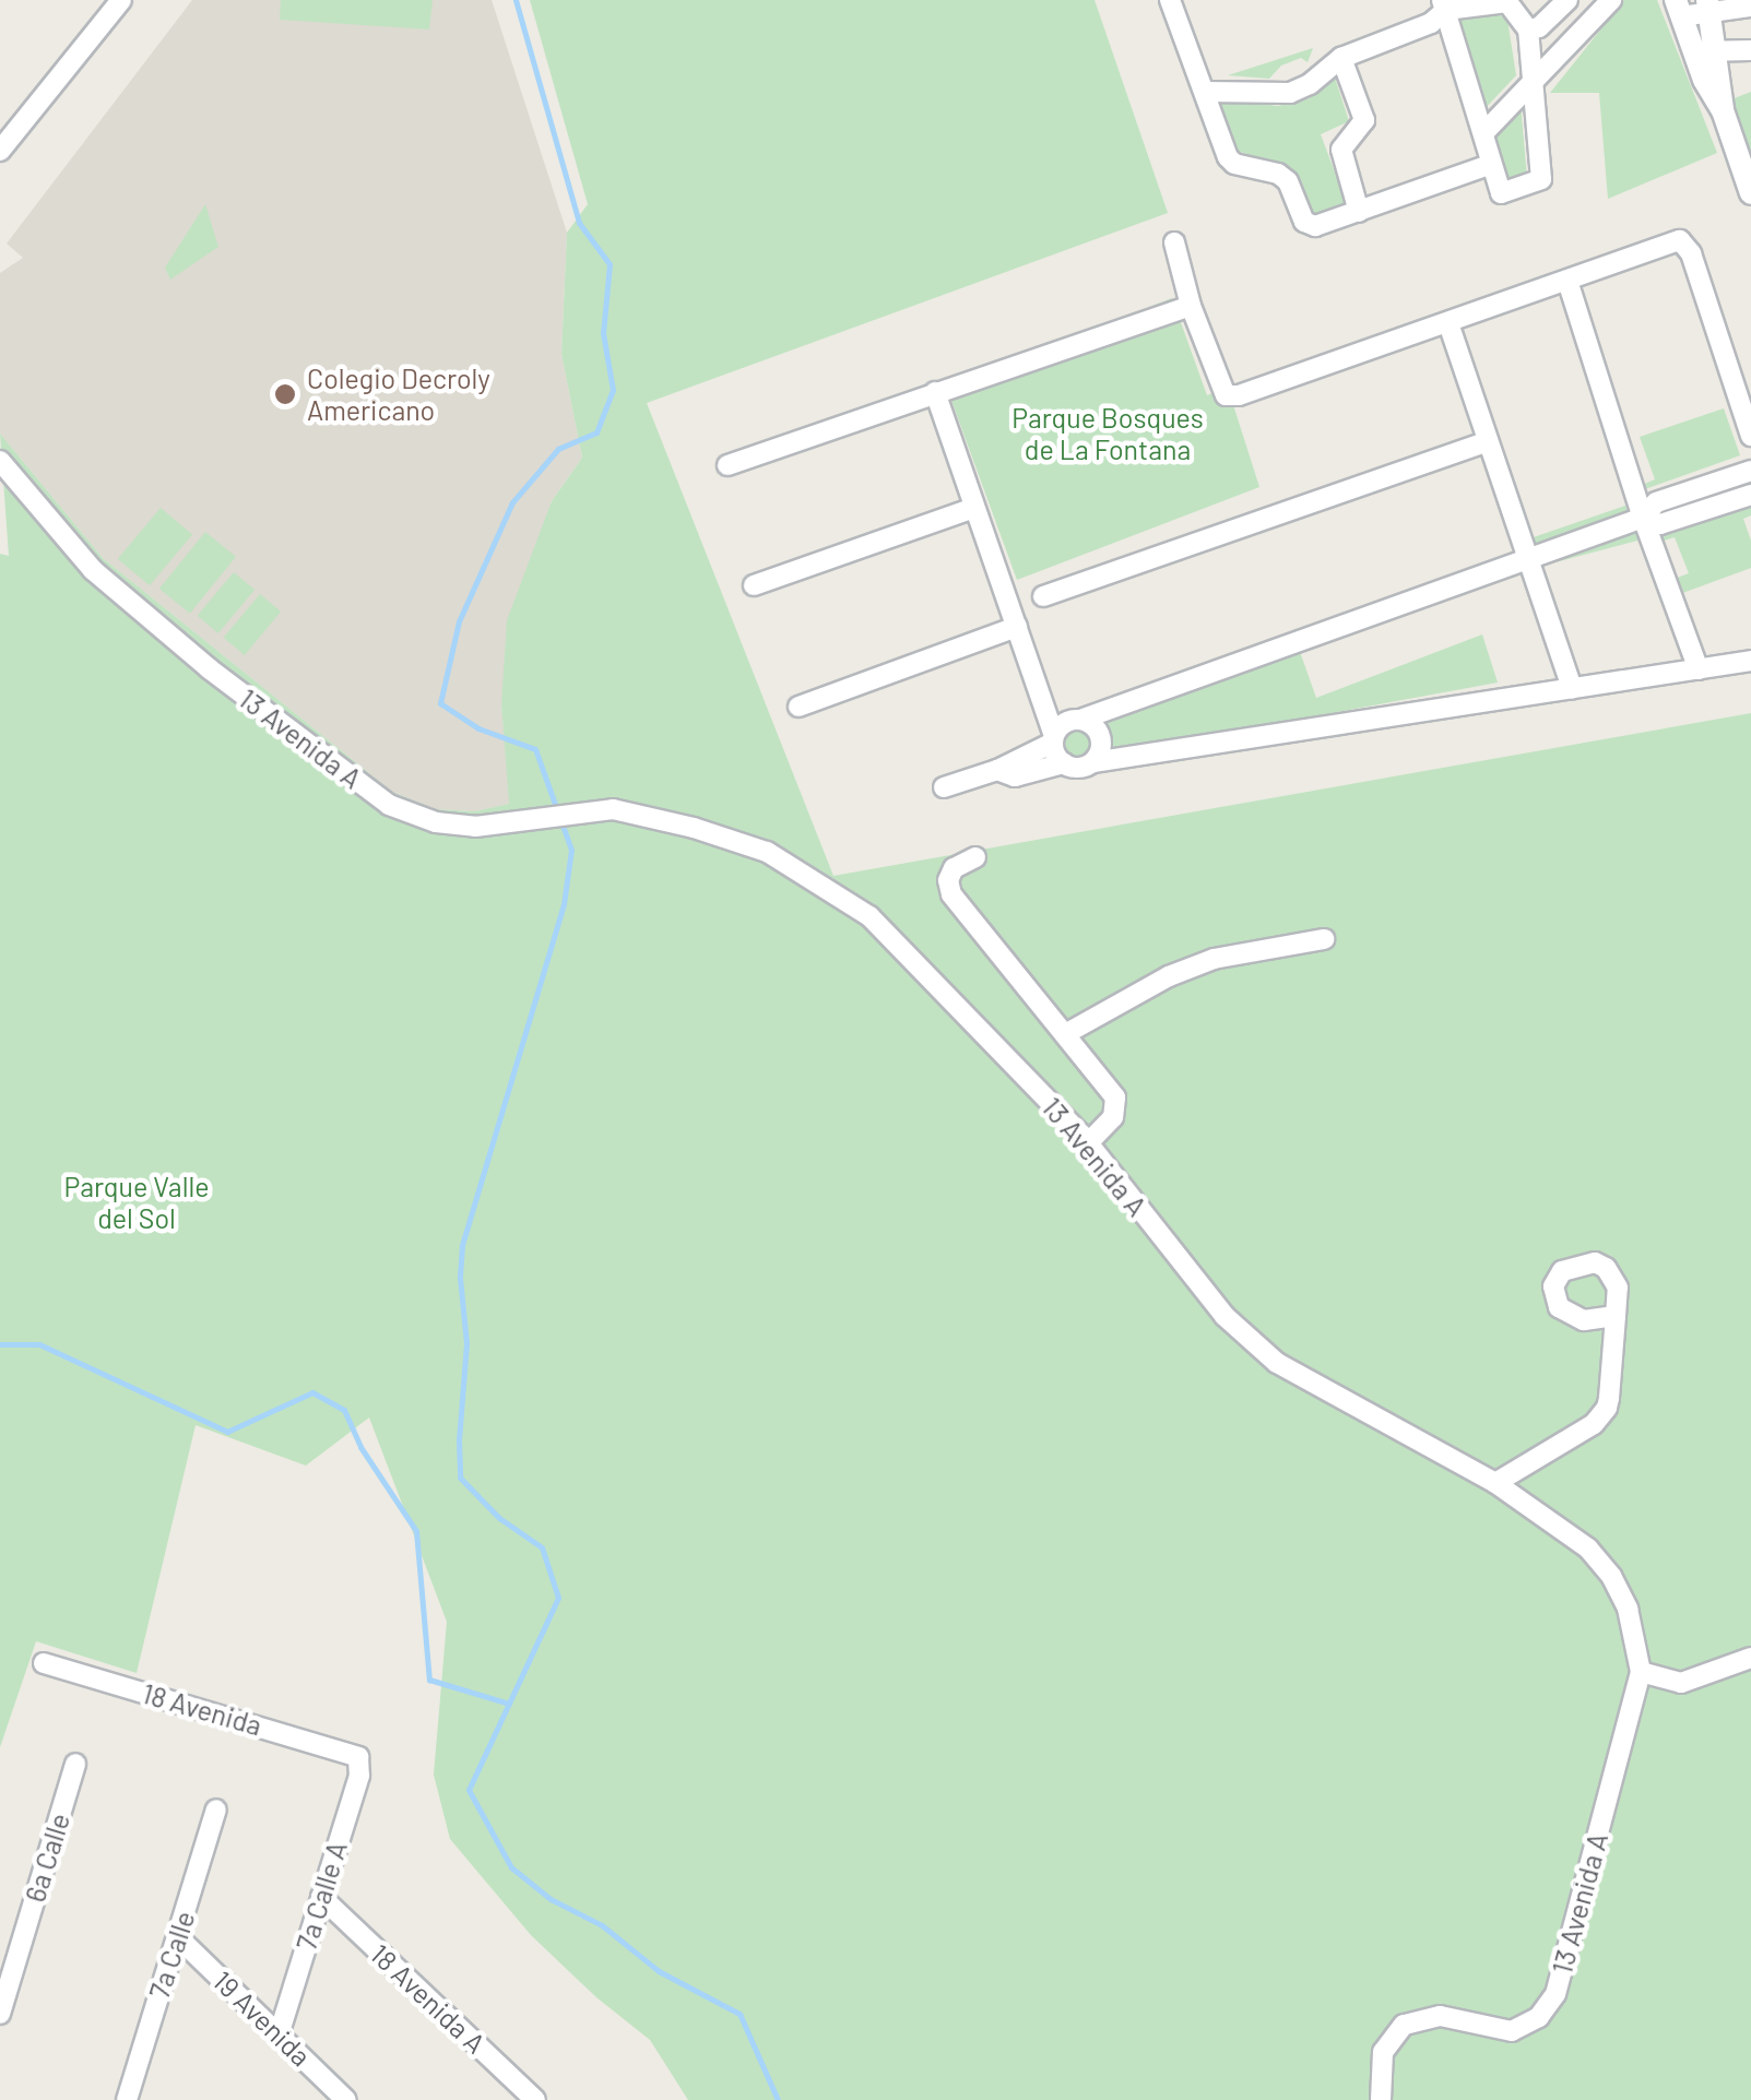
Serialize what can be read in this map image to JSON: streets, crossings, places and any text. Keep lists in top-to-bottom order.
{
  "streets": {
    "street": [
      "13 Avenida A",
      "18 Avenida",
      "6a Calle",
      "7a Calle A",
      "7a Calle",
      "18 Avenida A",
      "19 Avenida"
    ]
  },
  "crossings": [
    ["18 Avenida", "7a Calle A"],
    ["7a Calle A", "18 Avenida A"],
    ["7a Calle A", "19 Avenida"],
    ["7a Calle", "19 Avenida"]
  ],
  "parks": ["Parque Bosques de La Fontana", "Parque Valle del Sol"],
  "places": ["Colegio Decroly Americano"]
}
